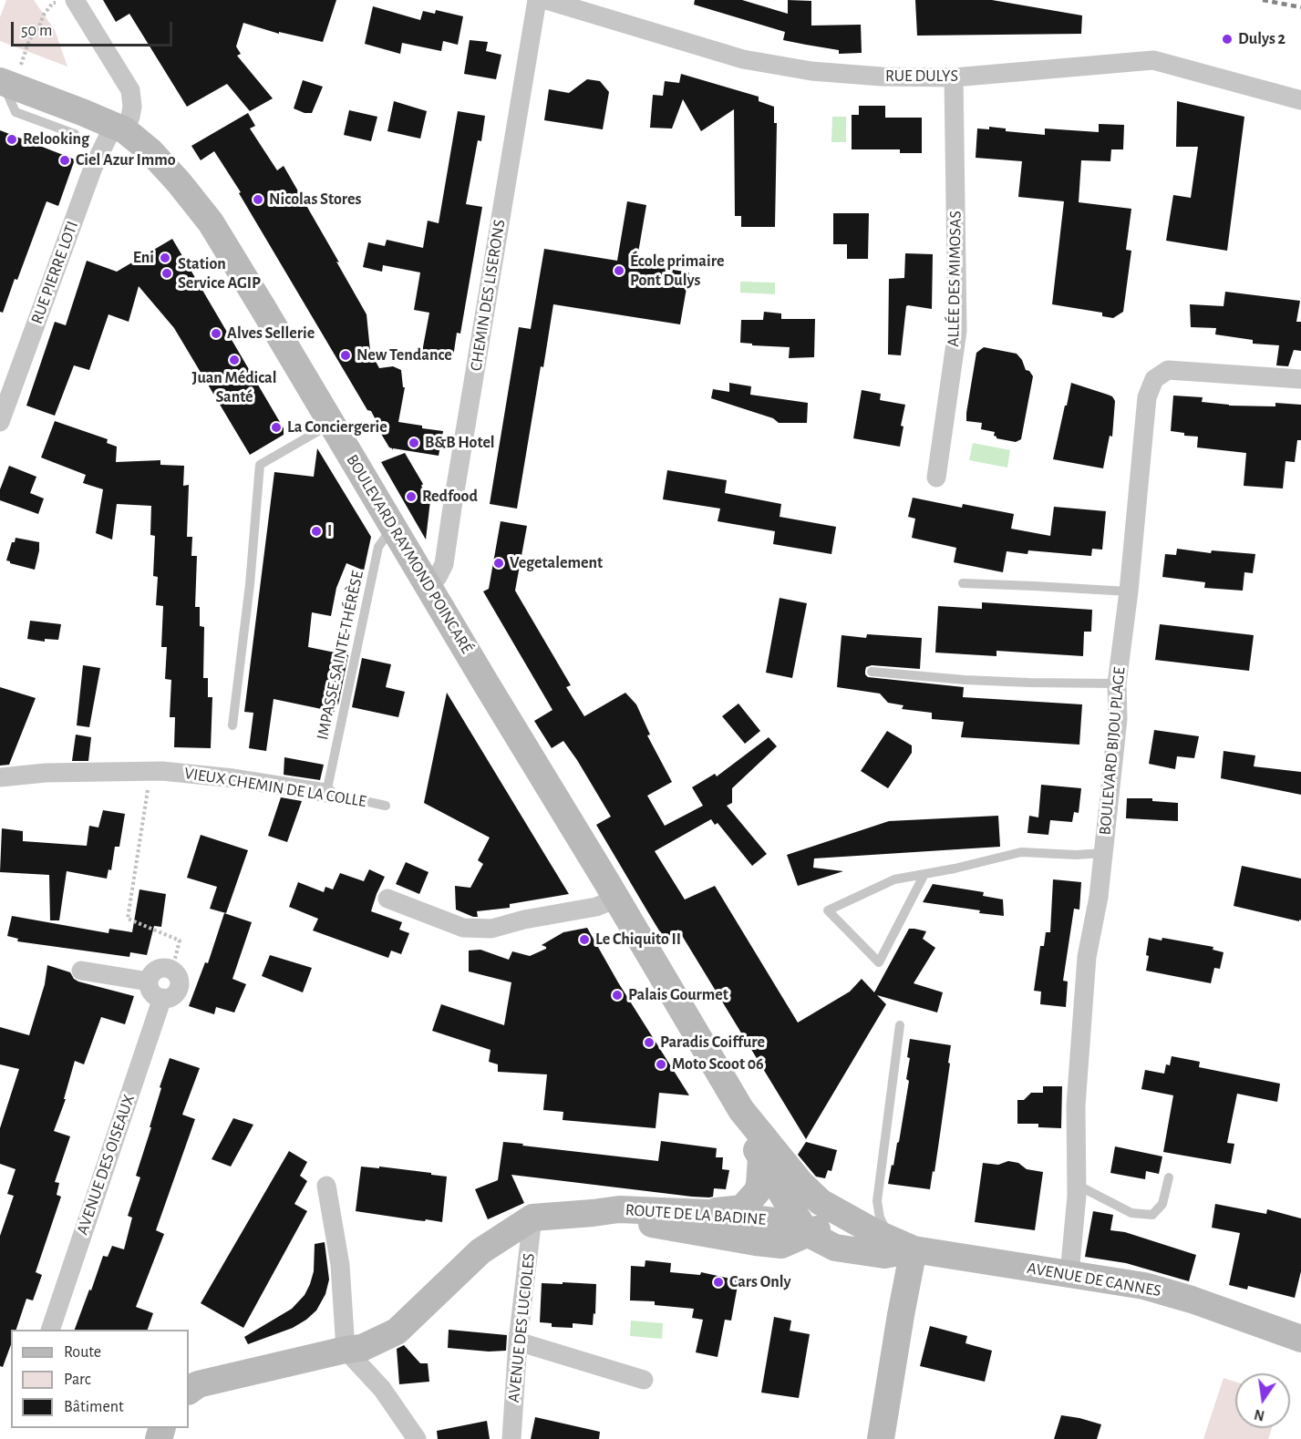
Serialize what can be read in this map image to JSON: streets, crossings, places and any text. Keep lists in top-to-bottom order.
{
  "streets": {
    "main road": ["BOULEVARD RAYMOND POINCARÉ", "ROUTE DE LA BADINE", "AVENUE DE CANNES"],
    "street": [
      "RUE DULYS",
      "RUE PIERRE LOTI",
      "ALLÉE DES MIMOSAS",
      "CHEMIN DES LISERONS",
      "BOULEVARD BIJOU PLAGE",
      "VIEUX CHEMIN DE LA COLLE",
      "AVENUE DES OISEAUX",
      "AVENUE DES LUCIOLES"
    ],
    "lane": ["IMPASSE SAINTE-THÉRÈSE"]
  },
  "crossings": [
    ["RUE DULYS", "ALLÉE DES MIMOSAS"],
    ["RUE PIERRE LOTI", "BOULEVARD RAYMOND POINCARÉ"],
    ["CHEMIN DES LISERONS", "BOULEVARD RAYMOND POINCARÉ"],
    ["BOULEVARD RAYMOND POINCARÉ", "IMPASSE SAINTE-THÉRÈSE"],
    ["BOULEVARD RAYMOND POINCARÉ", "ROUTE DE LA BADINE"],
    ["BOULEVARD RAYMOND POINCARÉ", "AVENUE DE CANNES"],
    ["IMPASSE SAINTE-THÉRÈSE", "VIEUX CHEMIN DE LA COLLE"],
    ["BOULEVARD BIJOU PLAGE", "AVENUE DE CANNES"],
    ["ROUTE DE LA BADINE", "AVENUE DE CANNES"],
    ["ROUTE DE LA BADINE", "AVENUE DES LUCIOLES"]
  ],
  "places": [
    "Dulys 2",
    "Relooking",
    "Ciel Azur Immo",
    "Nicolas Stores",
    "Eni",
    "École primaire Pont Dulys",
    "Station Service AGIP",
    "Alves Sellerie",
    "New Tendance",
    "Juan Médical Santé",
    "La Conciergerie",
    "B&B Hotel",
    "Redfood",
    "I",
    "Vegetalement",
    "Le Chiquito II",
    "Palais Gourmet",
    "Paradis Coiffure",
    "Moto Scoot 06",
    "Cars Only"
  ],
  "legend": ["Route", "Parc", "Bâtiment"],
  "scale_bar": "50 m",
  "north": "bottom"
}
